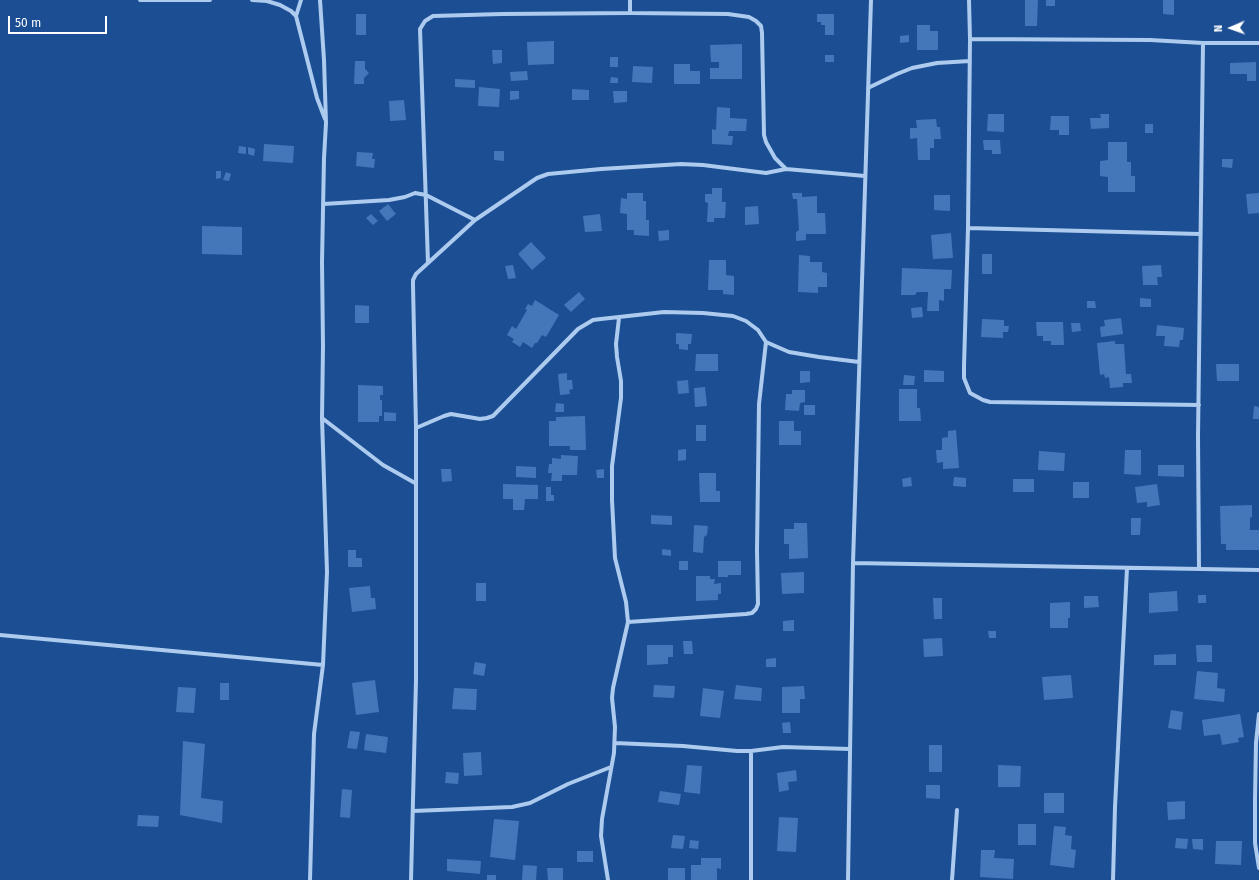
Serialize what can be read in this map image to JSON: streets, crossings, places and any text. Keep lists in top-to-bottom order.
{
  "scale_bar": "50 m",
  "north": "left"
}
